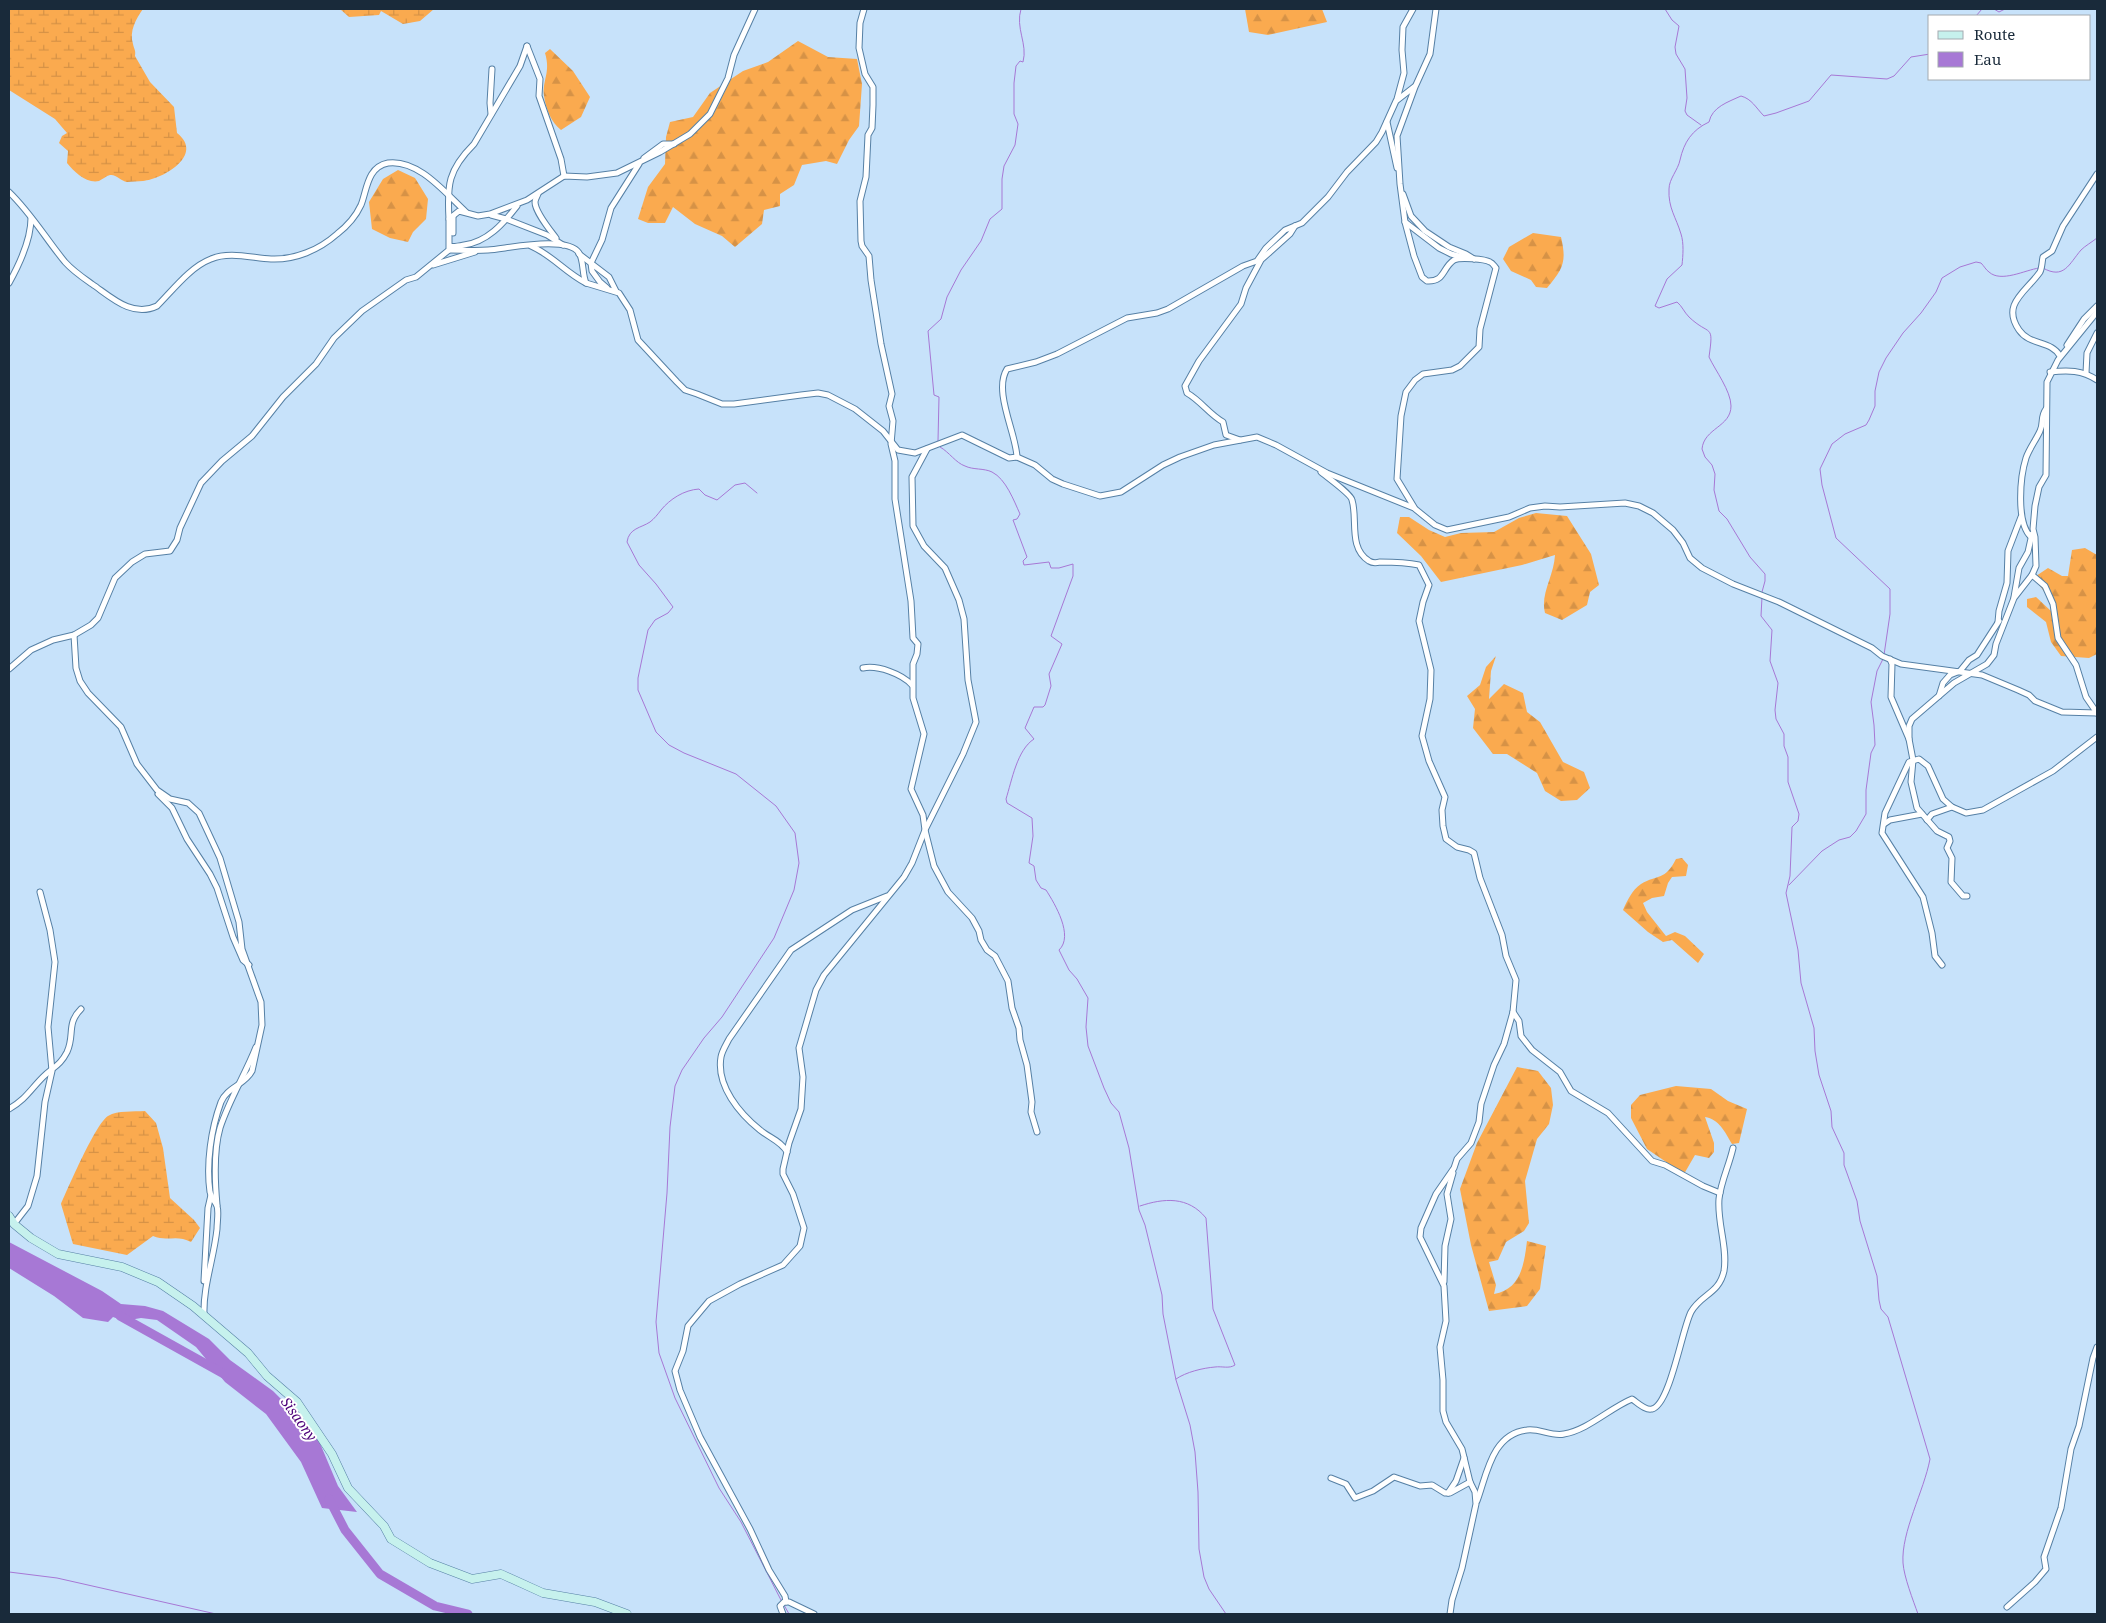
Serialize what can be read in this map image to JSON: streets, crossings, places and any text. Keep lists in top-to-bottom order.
{
  "water": ["Sisaony"],
  "legend": ["Route", "Eau"]
}
